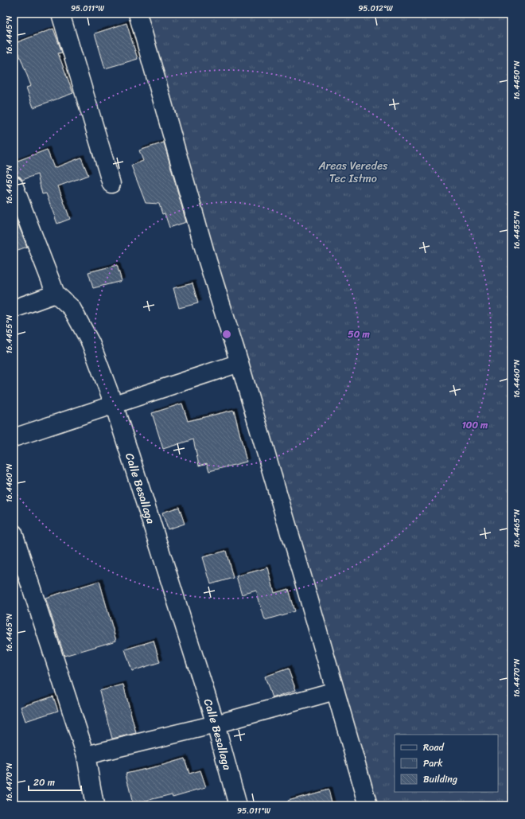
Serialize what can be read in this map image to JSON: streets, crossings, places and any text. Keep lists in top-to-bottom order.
{
  "streets": {
    "street": ["Calle Besallaga"]
  },
  "parks": ["Areas Veredes Tec Istmo"],
  "legend": ["Road", "Park", "Building"],
  "scale_bar": "20 m",
  "coordinates": [
    "95.011°W",
    "95.012°W",
    "16.4445°N",
    "16.4450°N",
    "16.4455°N",
    "16.4460°N",
    "16.4465°N",
    "16.4470°N"
  ],
  "rings": ["50 m", "100 m"]
}
